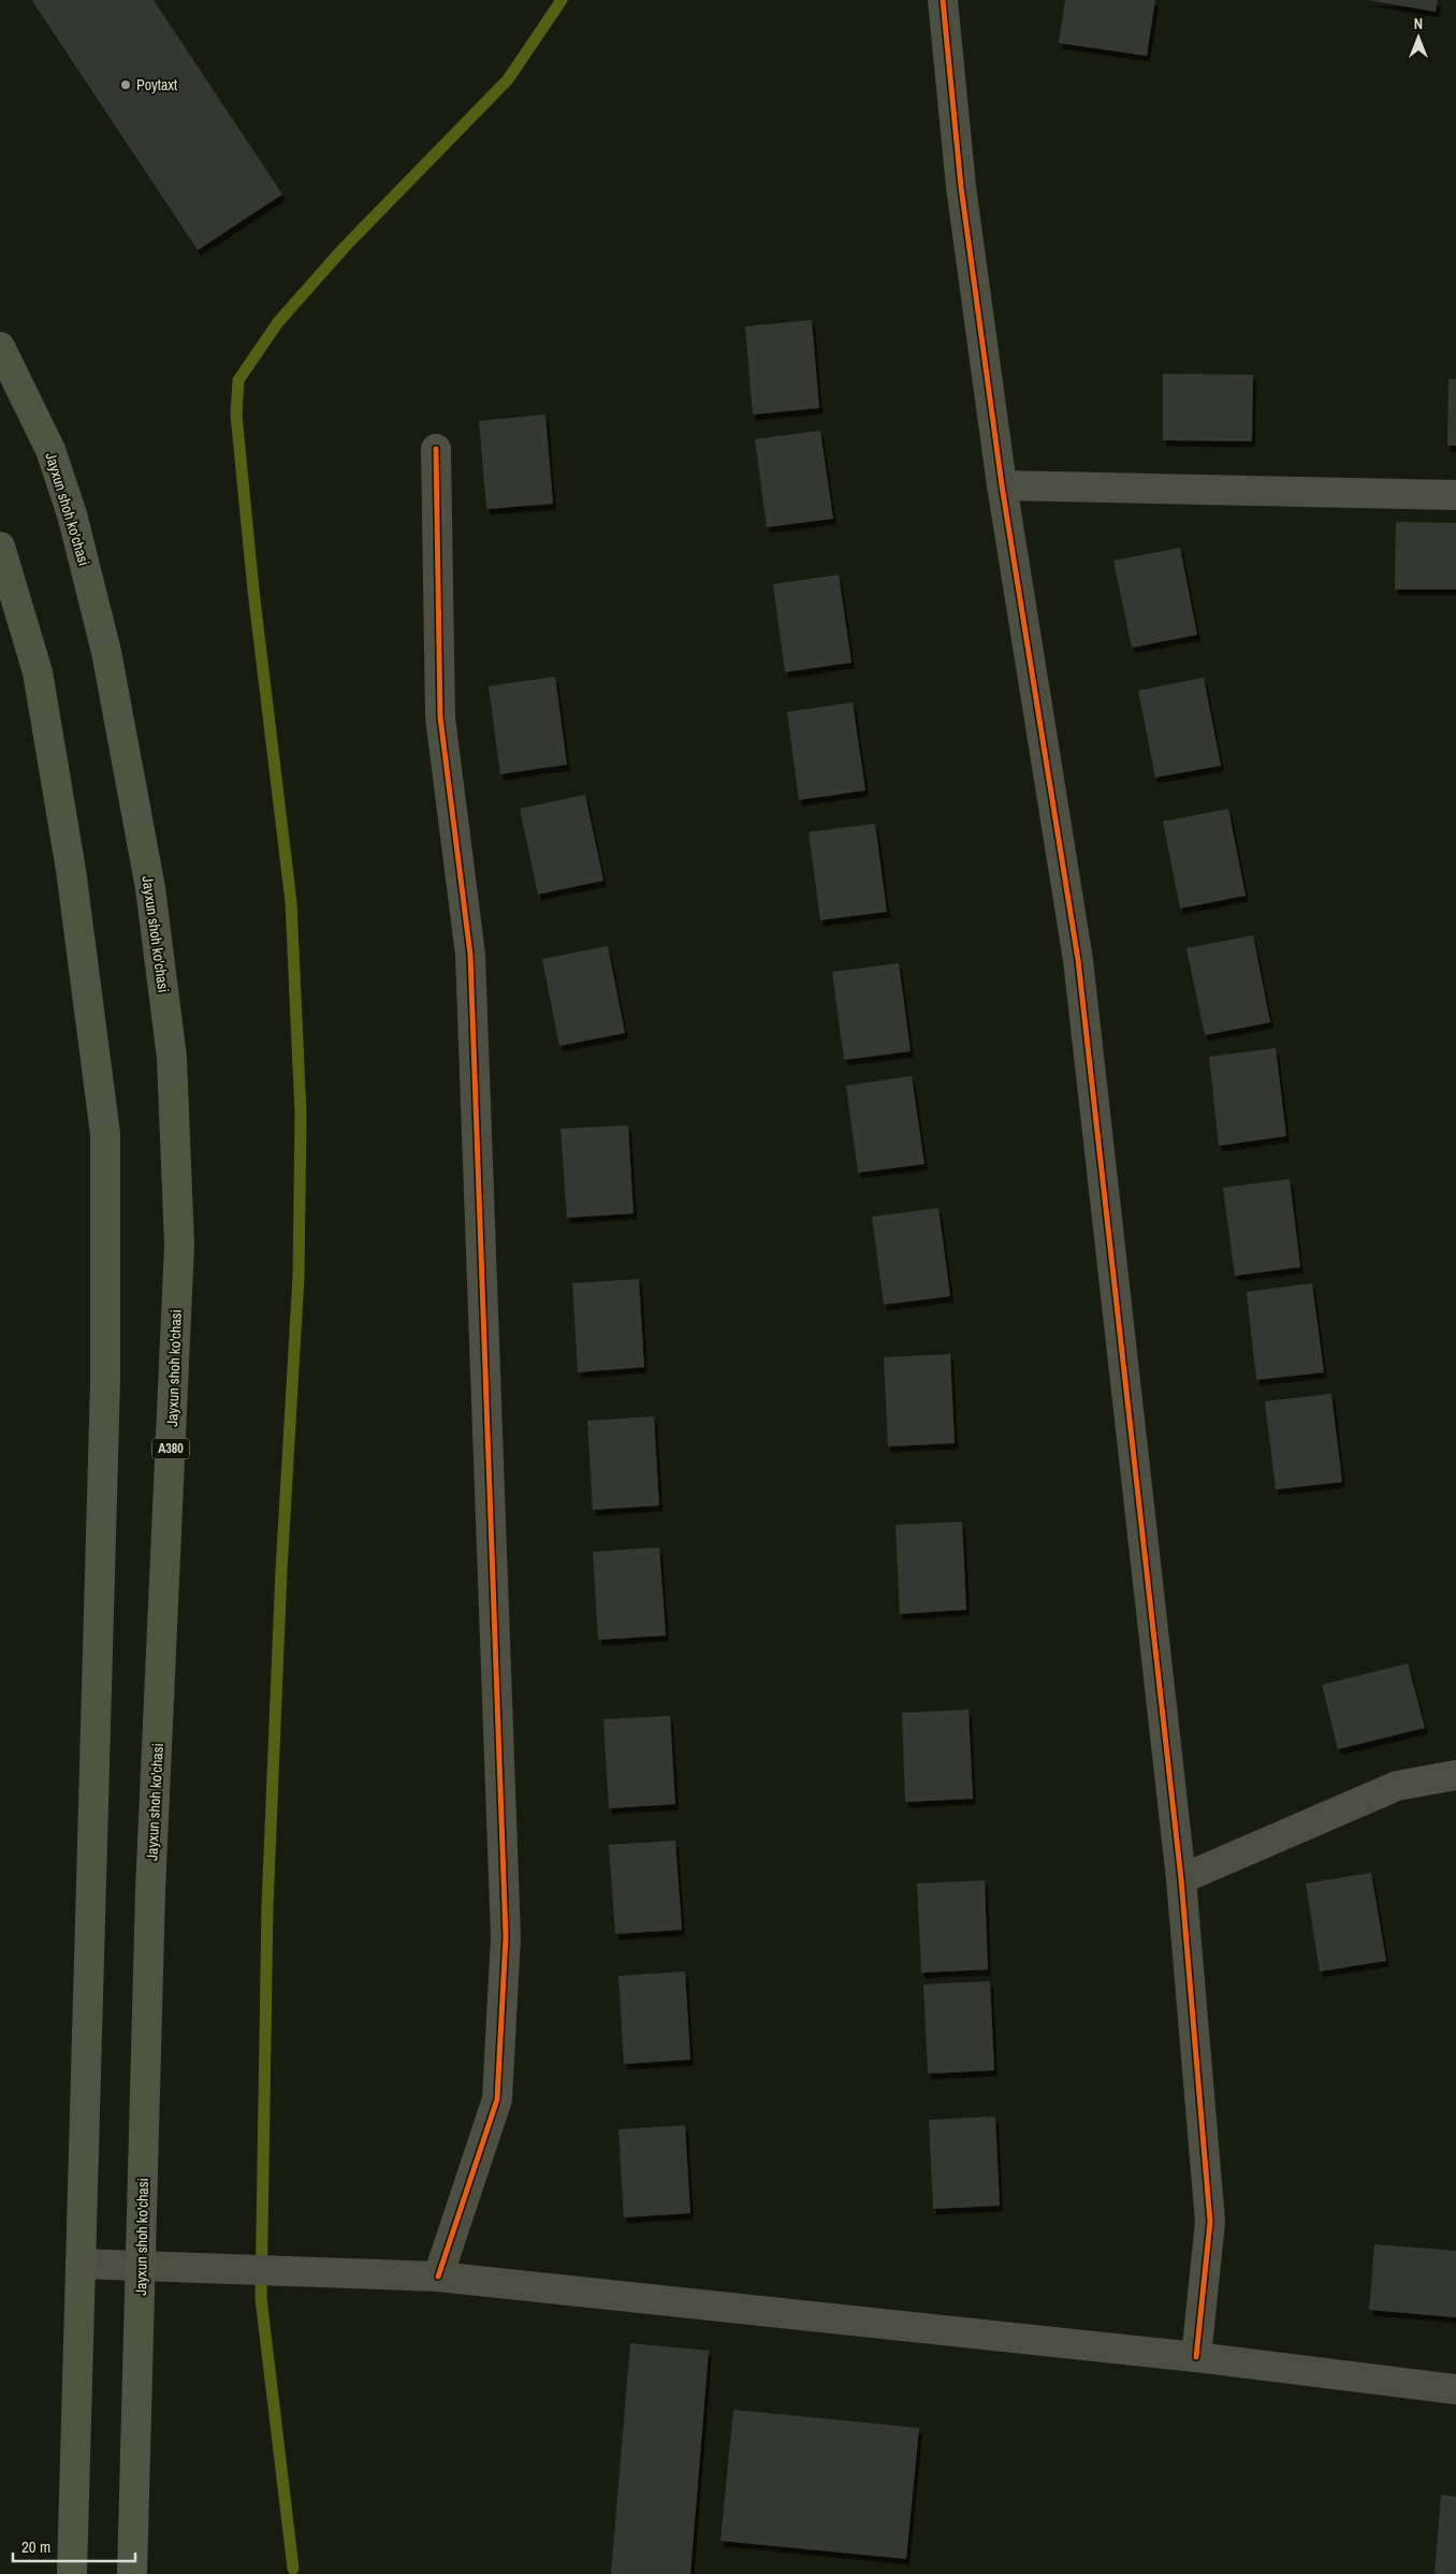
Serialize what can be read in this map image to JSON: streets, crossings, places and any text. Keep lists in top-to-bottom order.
{
  "streets": {
    "highway": ["Jayxun shoh ko'chasi", "A380"]
  },
  "places": ["Poytaxt"],
  "scale_bar": "20 m",
  "north": "top"
}
